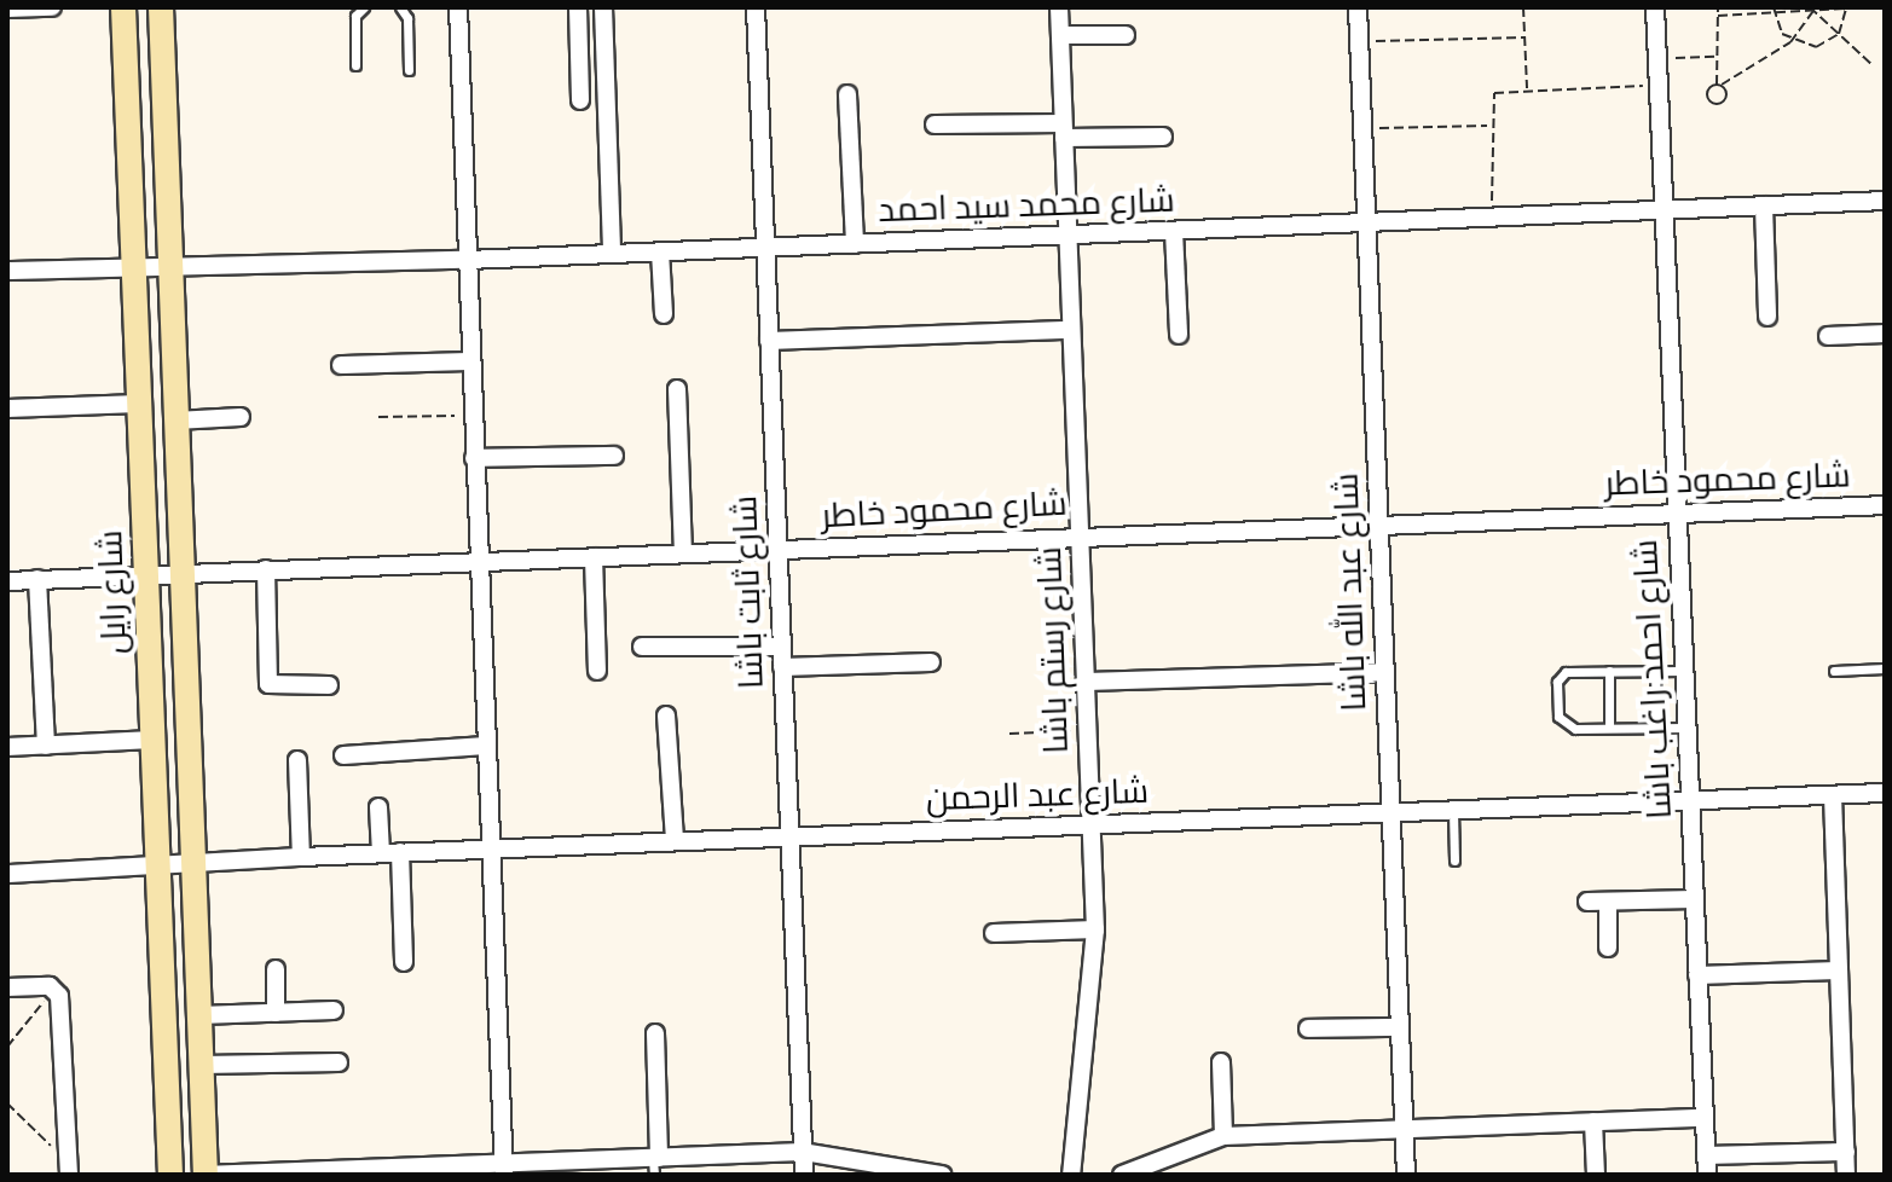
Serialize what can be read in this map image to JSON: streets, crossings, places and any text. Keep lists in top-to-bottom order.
{
  "streets": {
    "street": [
      "شارع محمد سيد احمد",
      "شارع محمود خاطر",
      "شارع رايل",
      "شارع ثابت باشا",
      "شارع عبد الله باشا",
      "شارع رستم باشا",
      "شارع احمد راغب باشا",
      "شارع عبد الرحمن"
    ]
  },
  "crossings": [
    ["شارع محمد سيد احمد", "شارع رايل"],
    ["شارع محمد سيد احمد", "شارع ثابت باشا"],
    ["شارع محمد سيد احمد", "شارع عبد الله باشا"],
    ["شارع محمد سيد احمد", "شارع رستم باشا"],
    ["شارع محمد سيد احمد", "شارع احمد راغب باشا"],
    ["شارع محمود خاطر", "شارع رايل"],
    ["شارع محمود خاطر", "شارع ثابت باشا"],
    ["شارع محمود خاطر", "شارع عبد الله باشا"],
    ["شارع محمود خاطر", "شارع رستم باشا"],
    ["شارع محمود خاطر", "شارع احمد راغب باشا"],
    ["شارع رايل", "شارع عبد الرحمن"],
    ["شارع ثابت باشا", "شارع عبد الرحمن"],
    ["شارع عبد الله باشا", "شارع عبد الرحمن"],
    ["شارع رستم باشا", "شارع عبد الرحمن"],
    ["شارع احمد راغب باشا", "شارع عبد الرحمن"]
  ]
}
